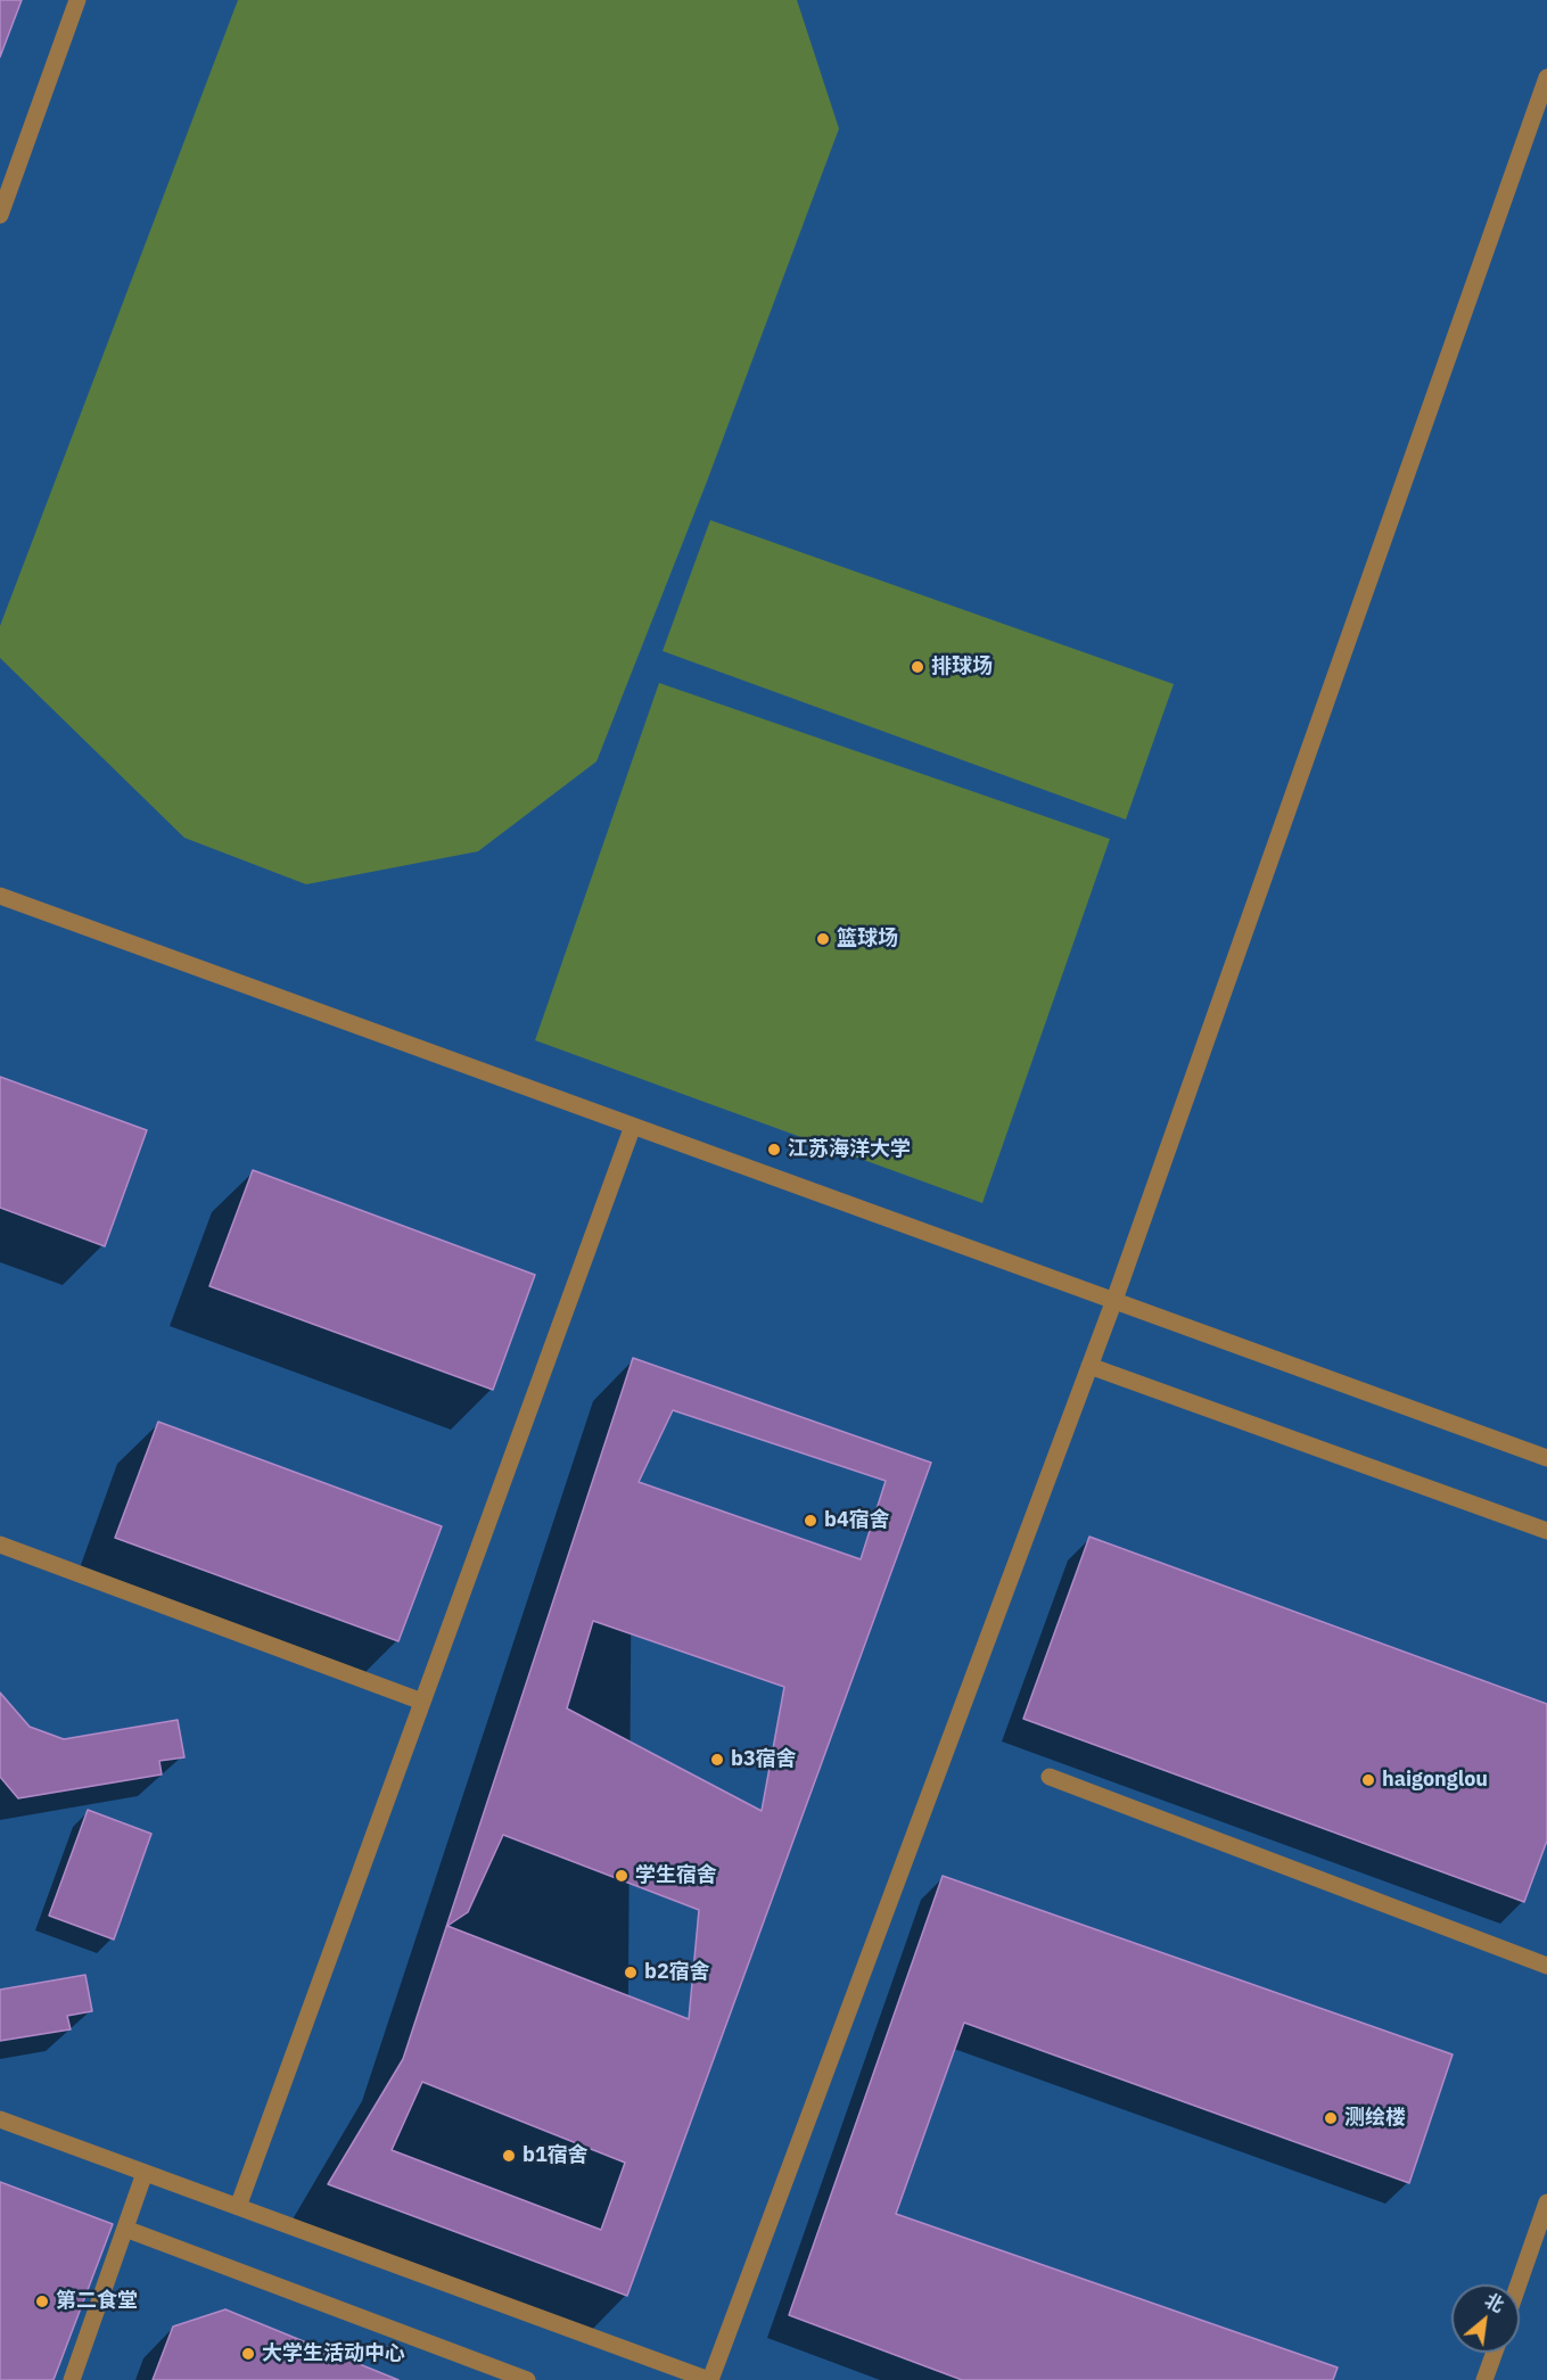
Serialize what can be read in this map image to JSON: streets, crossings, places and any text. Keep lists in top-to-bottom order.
{
  "places": [
    "排球场",
    "篮球场",
    "江苏海洋大学",
    "b4宿舍",
    "b3宿舍",
    "haigonglou",
    "学生宿舍",
    "b2宿舍",
    "测绘楼",
    "b1宿舍",
    "第二食堂",
    "大学生活动中心"
  ],
  "north": "top right"
}
